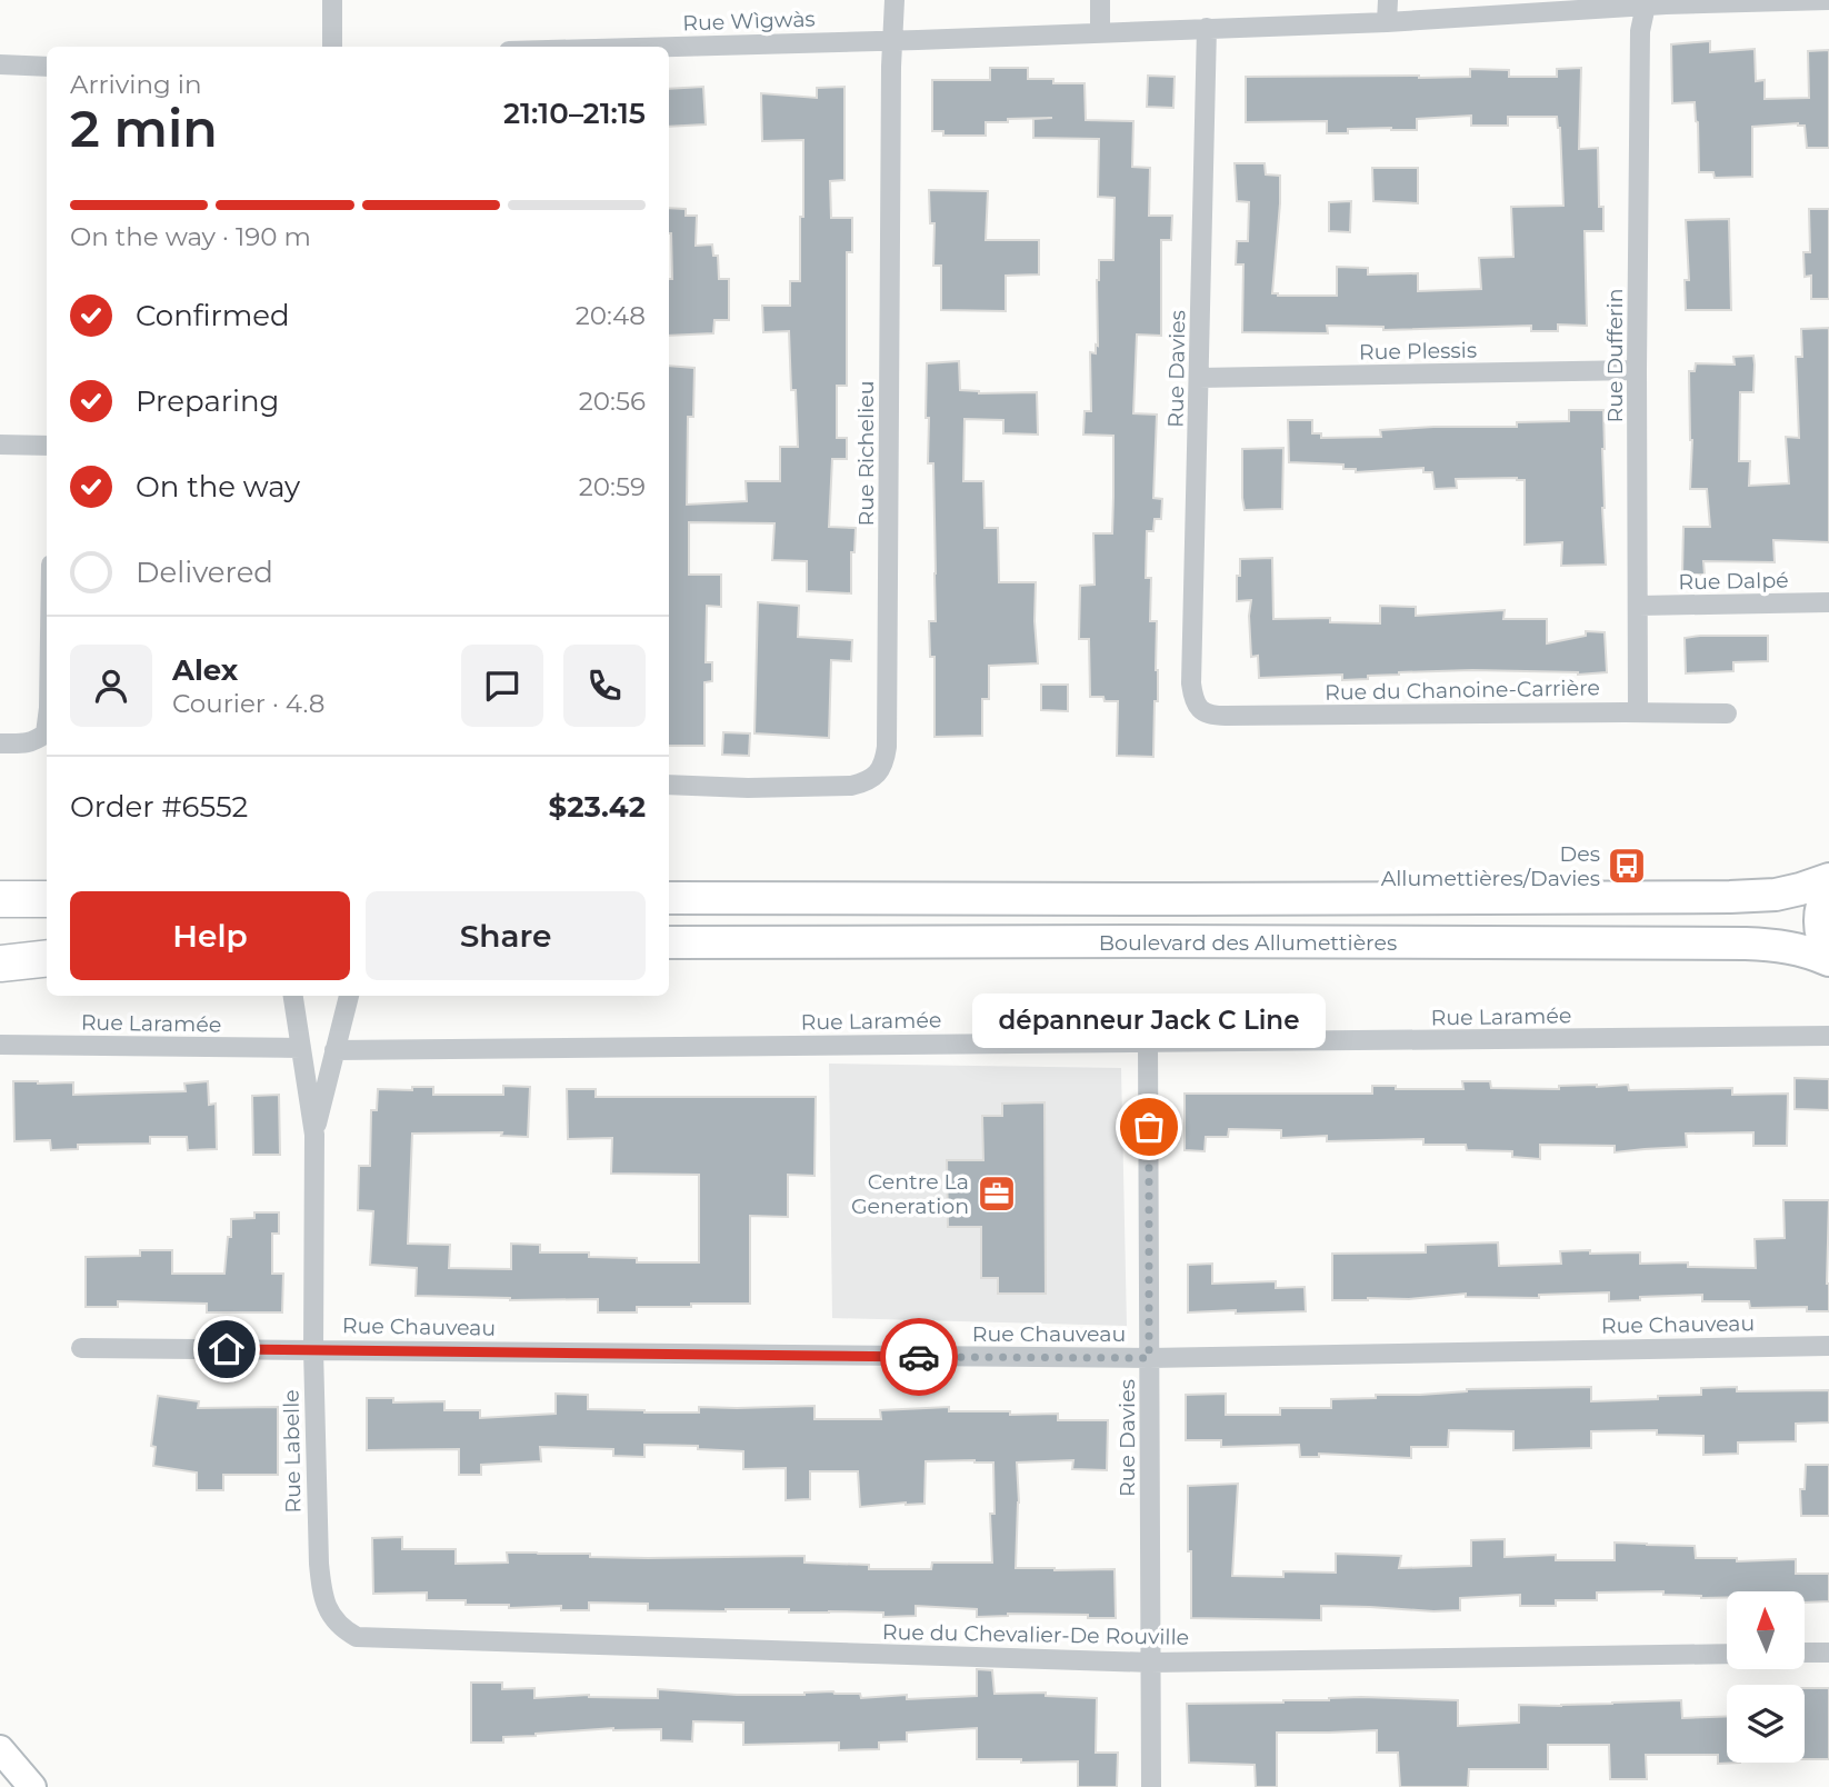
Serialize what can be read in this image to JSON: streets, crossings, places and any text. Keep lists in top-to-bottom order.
{
  "streets": {
    "main road": ["Boulevard des Allumettières"],
    "street": [
      "Rue Wìgwàs",
      "Rue Plessis",
      "Rue Dufferin",
      "Rue Davies",
      "Rue Richelieu",
      "Rue Dalpé",
      "Rue du Chanoine-Carrière",
      "Rue Laramée",
      "Rue Chauveau",
      "Rue Labelle",
      "Rue du Chevalier-De Rouville"
    ]
  },
  "crossings": [
    ["Rue Wìgwàs", "Rue Dufferin"],
    ["Rue Wìgwàs", "Rue Davies"],
    ["Rue Wìgwàs", "Rue Richelieu"],
    ["Rue Plessis", "Rue Dufferin"],
    ["Rue Plessis", "Rue Davies"],
    ["Rue Dufferin", "Rue Dalpé"],
    ["Rue Dufferin", "Rue du Chanoine-Carrière"],
    ["Rue Davies", "Rue du Chanoine-Carrière"],
    ["Rue Davies", "Rue Laramée"],
    ["Rue Davies", "Rue Chauveau"],
    ["Rue Davies", "Rue du Chevalier-De Rouville"],
    ["Rue Laramée", "Rue Labelle"],
    ["Rue Chauveau", "Rue Labelle"],
    ["Rue Labelle", "Rue du Chevalier-De Rouville"]
  ],
  "places": {
    "bus stop": ["Des Allumettières/Davies"],
    "other": ["dépanneur Jack C Line"],
    "office": ["Centre La Generation"]
  },
  "north": "top",
  "page": {
    "heading": ["2 min", "Arriving in", "21:10–21:15"],
    "panel": [
      "Alex",
      "Courier · 4.8",
      "Order #6552",
      "$23.42"
    ],
    "bar": "On the way · 190 m",
    "list": [
      ["Confirmed", "20:48"],
      ["Preparing", "20:56"],
      ["On the way", "20:59"],
      "Delivered"
    ],
    "buttons": ["Help", "Share"],
    "bubble": "dépanneur Jack C Line"
  }
}
